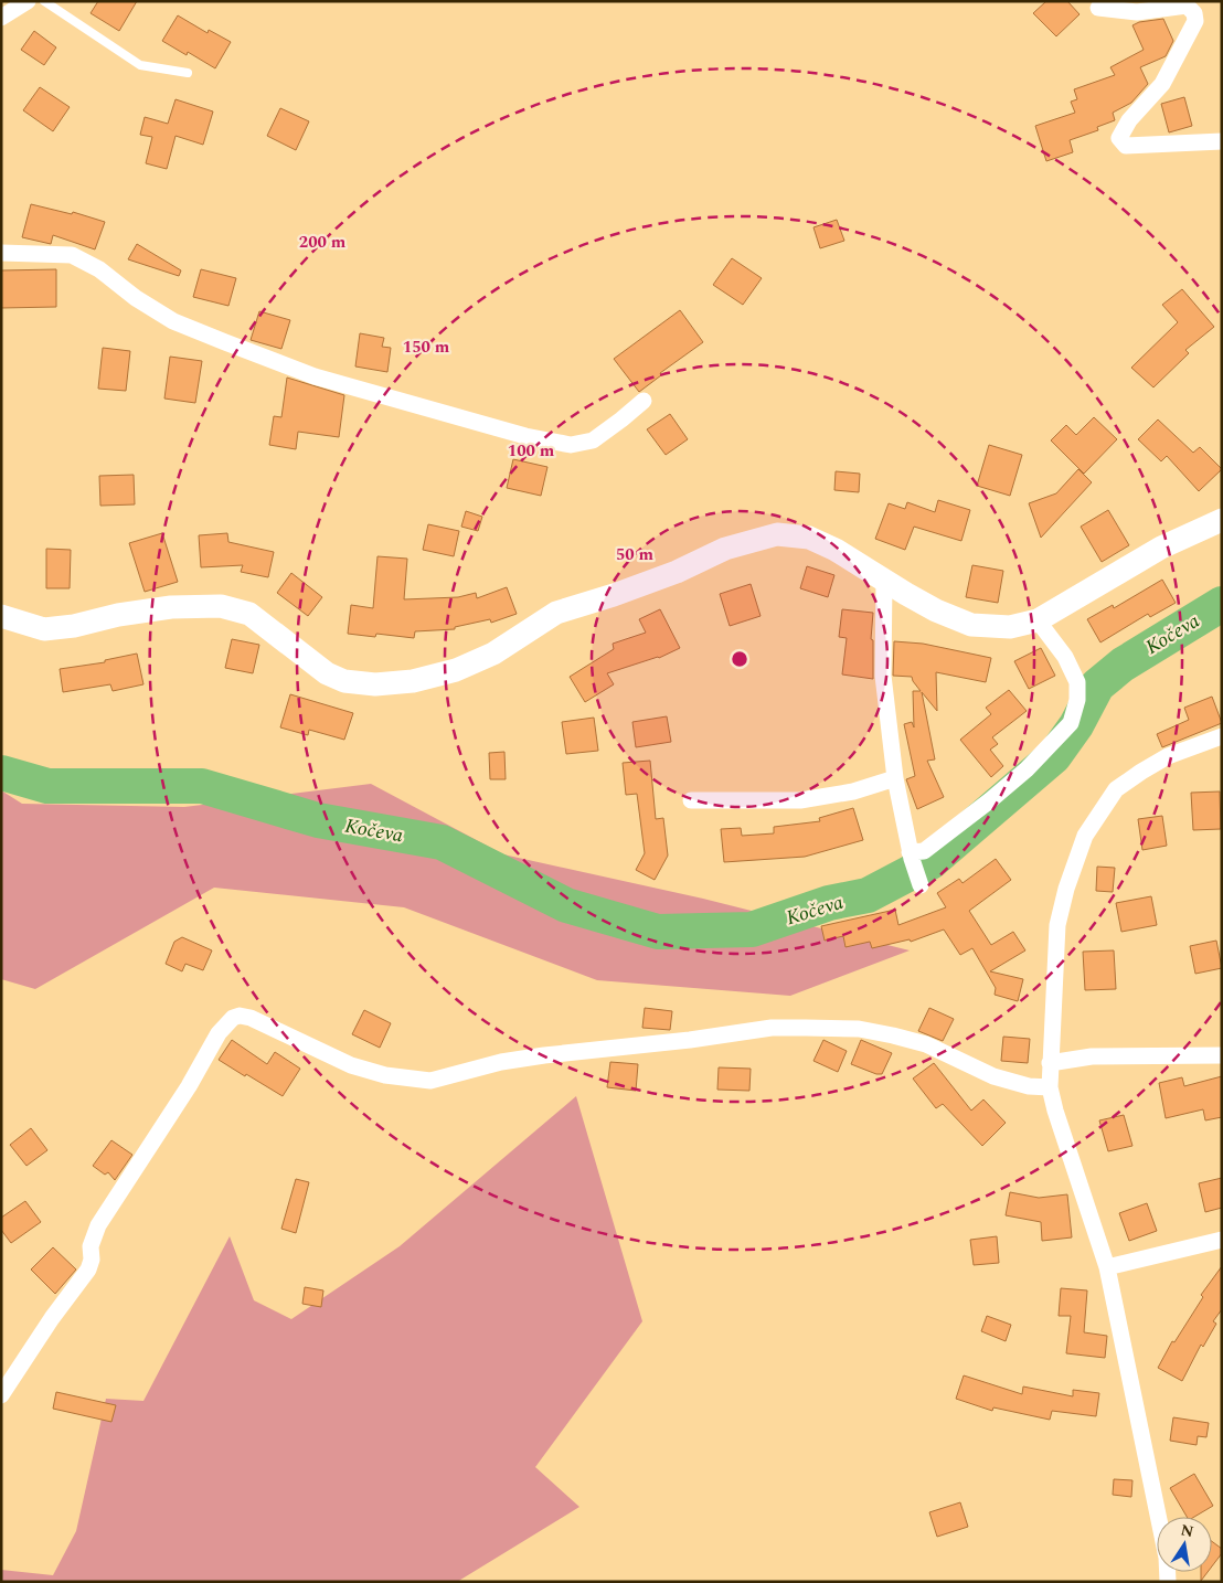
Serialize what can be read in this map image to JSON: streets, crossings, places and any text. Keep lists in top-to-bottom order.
{
  "water": ["Kočeva"],
  "north": "top",
  "rings": [
    "200 m",
    "150 m",
    "100 m",
    "50 m"
  ]
}
